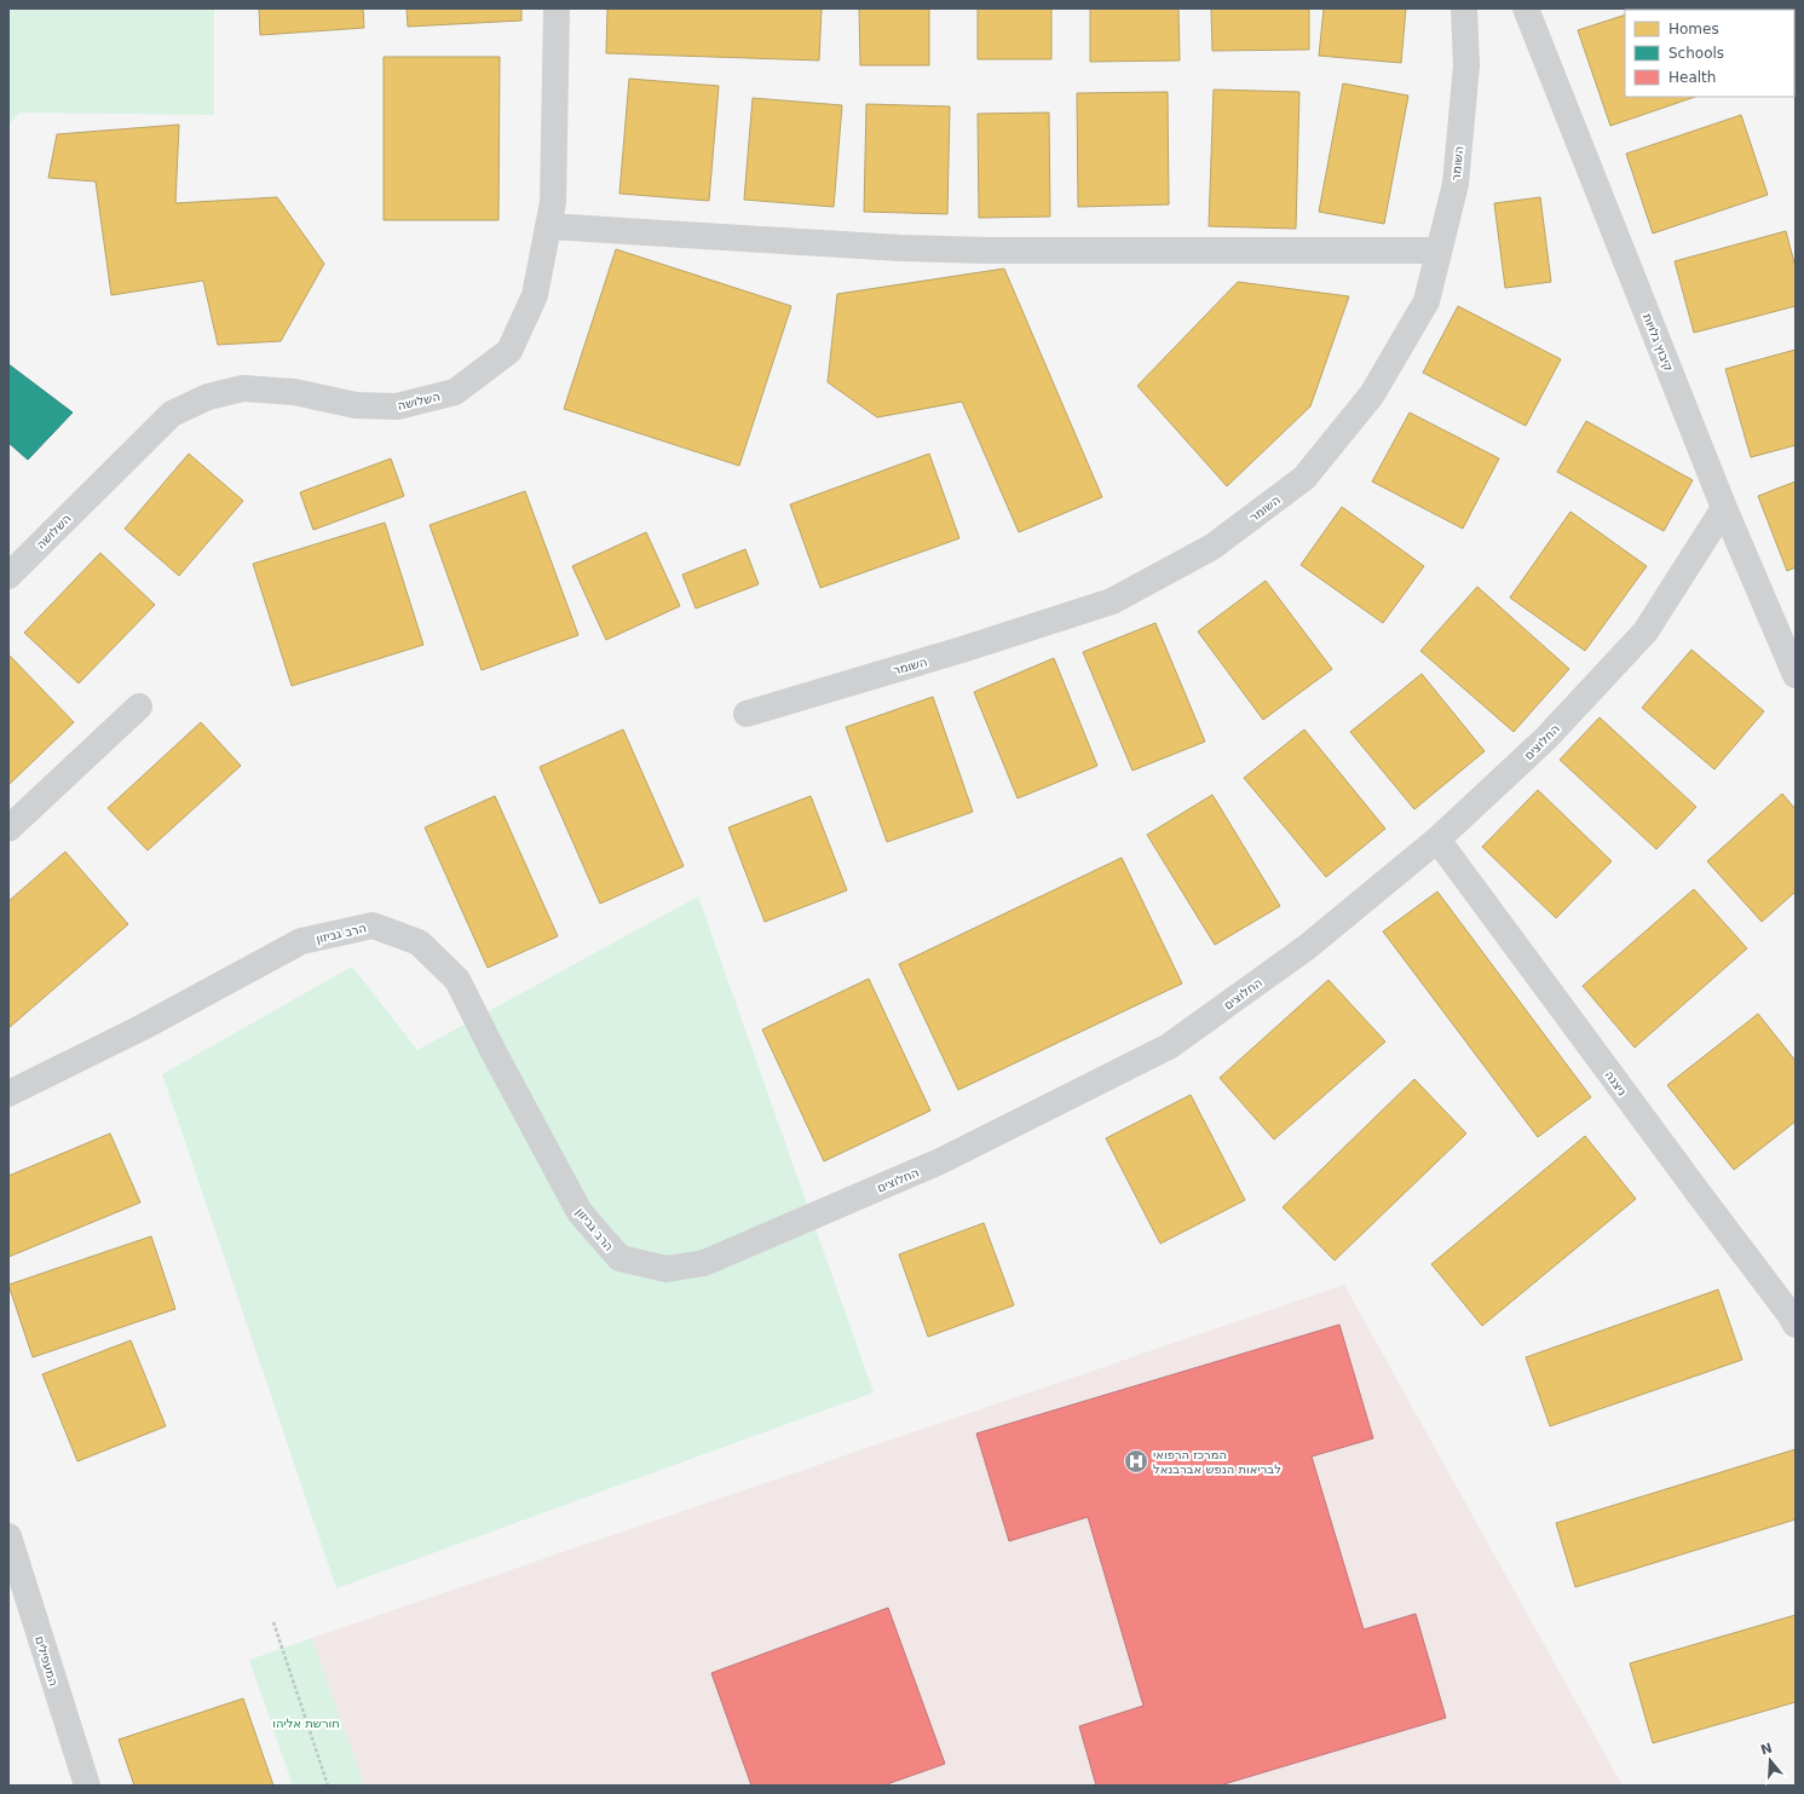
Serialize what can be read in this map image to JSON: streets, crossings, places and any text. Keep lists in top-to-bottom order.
{
  "streets": {
    "street": [
      "השומר",
      "קיבוץ גלויות",
      "השלושה",
      "החלוצים",
      "הרב גביזון",
      "ניצנה",
      "המעפילים"
    ]
  },
  "crossings": [
    ["קיבוץ גלויות", "החלוצים"],
    ["החלוצים", "הרב גביזון"],
    ["החלוצים", "ניצנה"]
  ],
  "parks": ["חורשת אליהו"],
  "places": {
    "hospital": ["המרכז הרפואי לבריאות הנפש אברבנאל"]
  },
  "legend": ["Homes", "Schools", "Health"],
  "north": "top"
}
